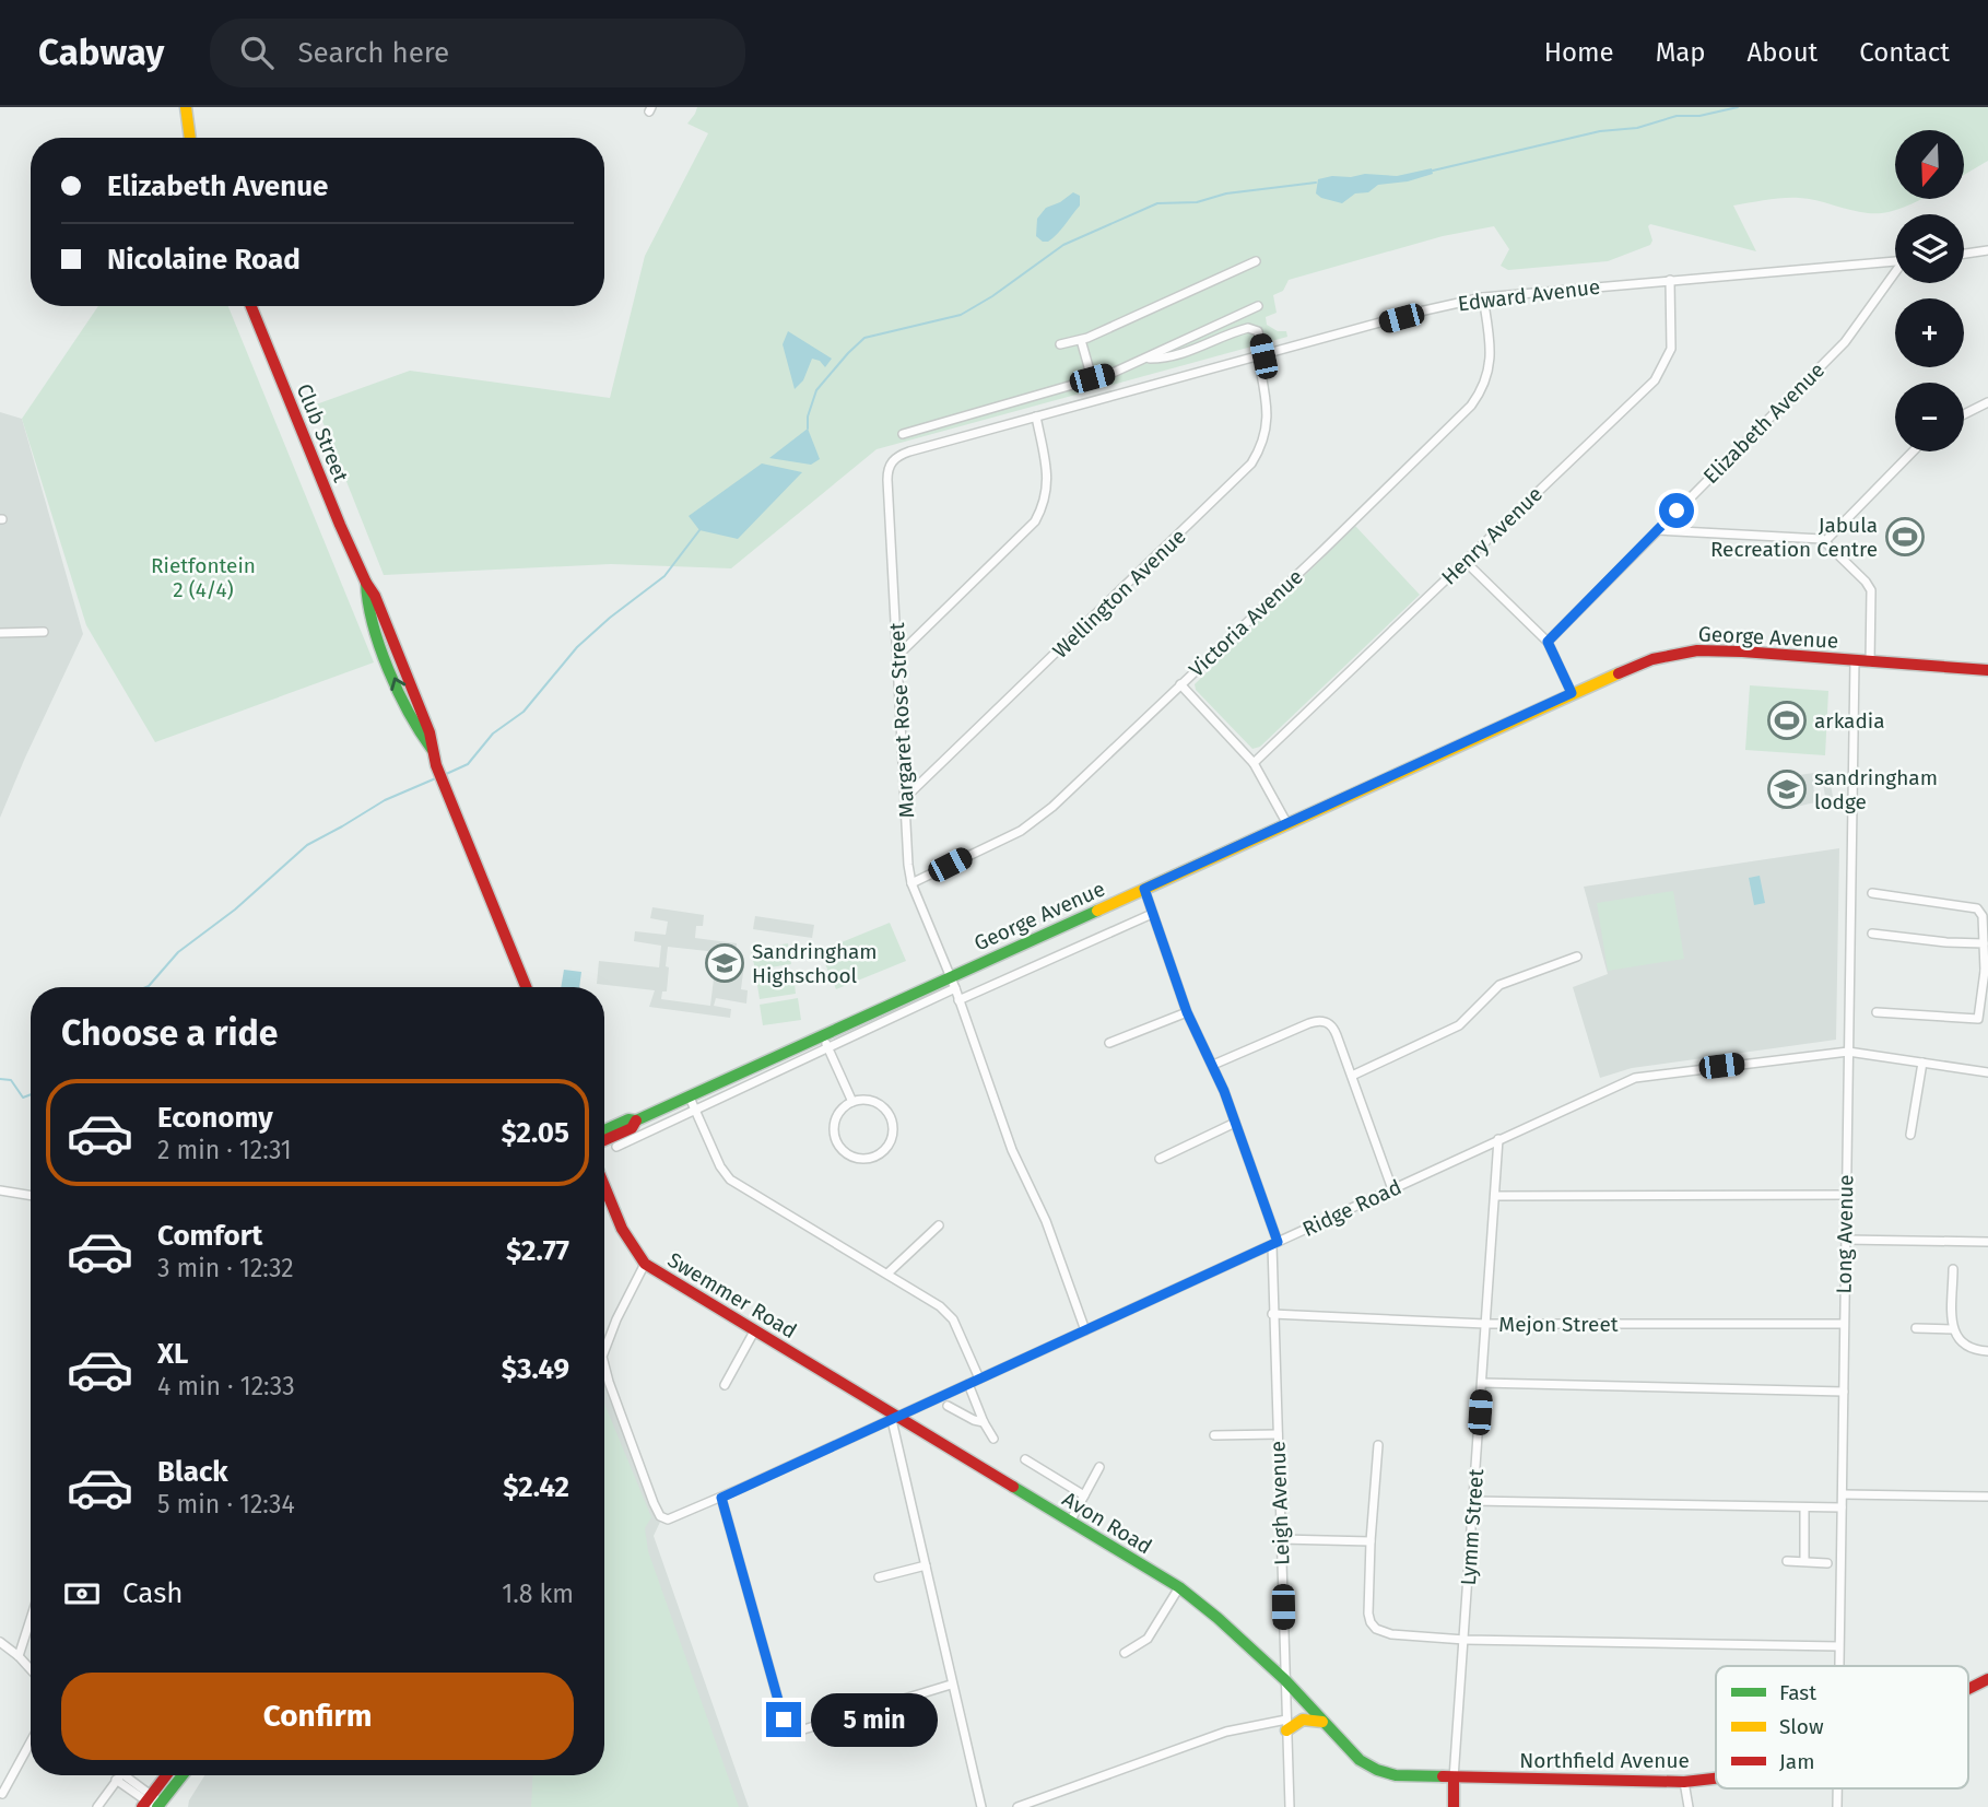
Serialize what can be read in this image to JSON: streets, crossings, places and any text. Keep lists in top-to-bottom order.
{
  "streets": {
    "main road": [
      "Club Street",
      "George Avenue",
      "Swemmer Road",
      "Avon Road",
      "Northfield Avenue"
    ],
    "street": [
      "Edward Avenue",
      "Elizabeth Avenue",
      "Henry Avenue",
      "Wellington Avenue",
      "Victoria Avenue",
      "Margaret Rose Street",
      "Ridge Road",
      "Long Avenue",
      "Mejon Street",
      "Leigh Avenue",
      "Lymm Street"
    ]
  },
  "crossings": [
    ["Edward Avenue", "Henry Avenue"],
    ["Edward Avenue", "Wellington Avenue"],
    ["Edward Avenue", "Victoria Avenue"],
    ["Edward Avenue", "Margaret Rose Street"],
    ["Wellington Avenue", "Margaret Rose Street"],
    ["Victoria Avenue", "Margaret Rose Street"],
    ["George Avenue", "Margaret Rose Street"],
    ["George Avenue", "Long Avenue"],
    ["George Avenue", "Leigh Avenue"],
    ["Margaret Rose Street", "Ridge Road"],
    ["Ridge Road", "Long Avenue"],
    ["Ridge Road", "Swemmer Road"],
    ["Ridge Road", "Leigh Avenue"],
    ["Ridge Road", "Avon Road"],
    ["Ridge Road", "Lymm Street"],
    ["Long Avenue", "Mejon Street"],
    ["Swemmer Road", "Avon Road"],
    ["Mejon Street", "Leigh Avenue"],
    ["Mejon Street", "Lymm Street"],
    ["Leigh Avenue", "Avon Road"],
    ["Leigh Avenue", "Northfield Avenue"],
    ["Avon Road", "Northfield Avenue"],
    ["Lymm Street", "Northfield Avenue"]
  ],
  "parks": ["Rietfontein 2 (4/4)"],
  "places": {
    "sports": ["Jabula Recreation Centre", "arkadia"],
    "school or university": ["sandringham lodge", "Sandringham Highschool"]
  },
  "legend": ["Fast", "Slow", "Jam"],
  "north": "bottom",
  "page": {
    "header": "Cabway",
    "search": "Search here",
    "nav": [
      "Home",
      "Map",
      "About",
      "Contact"
    ],
    "map_buttons": ["+", "−"],
    "banner": ["Elizabeth Avenue", "Nicolaine Road"],
    "heading": "Choose a ride",
    "list": [
      {
        "name": "Economy",
        "note": "2 min · 12:31",
        "value": "$2.05"
      },
      {
        "name": "Comfort",
        "note": "3 min · 12:32",
        "value": "$2.77"
      },
      {
        "name": "XL",
        "note": "4 min · 12:33",
        "value": "$3.49"
      },
      {
        "name": "Black",
        "note": "5 min · 12:34",
        "value": "$2.42"
      }
    ],
    "pay": ["Cash", "1.8 km"],
    "buttons": "Confirm",
    "bubble": "5 min"
  }
}
